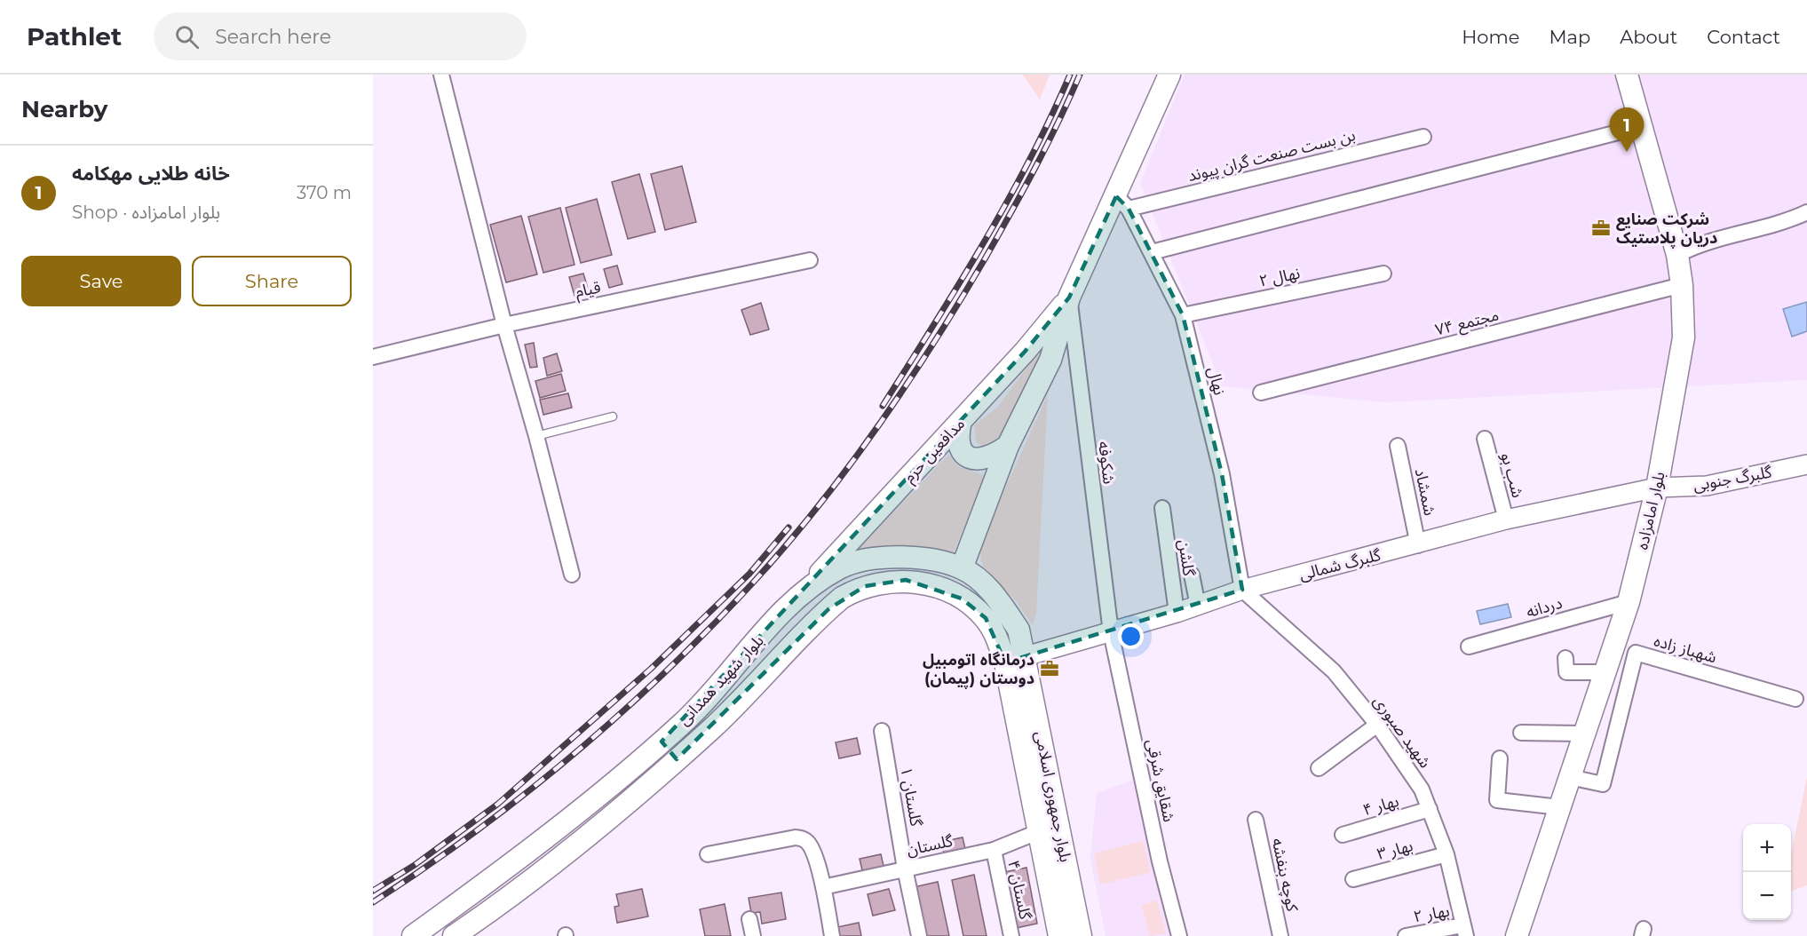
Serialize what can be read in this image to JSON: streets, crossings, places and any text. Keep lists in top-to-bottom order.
{
  "streets": {
    "main road": [
      "مدافعین حرم",
      "بلوار امامزاده",
      "بلوار شهید همدانی",
      "بلوار جمهوری اسلامی"
    ],
    "street": [
      "بن بست صنعت گران پیوند",
      "نهال ۲",
      "قیام",
      "مجتمع ۷۴",
      "نهال",
      "شکوفه",
      "شب بو",
      "گلبرگ جنوبی",
      "شمشاد",
      "گلشن",
      "گلبرگ شمالی",
      "دردانه",
      "شهباز زاده",
      "شهید صبوری",
      "شقایق شرقی",
      "گلستان ۱",
      "بهار ۴",
      "گلستان",
      "بهار ۳",
      "کوچه بنفشه",
      "گلستان ۴",
      "بهار ۲"
    ]
  },
  "crossings": [
    ["بن بست صنعت گران پیوند", "نهال"],
    ["بن بست صنعت گران پیوند", "مدافعین حرم"],
    ["نهال ۲", "نهال"],
    ["مجتمع ۷۴", "بلوار امامزاده"],
    ["نهال", "مدافعین حرم"],
    ["نهال", "گلبرگ شمالی"],
    ["نهال", "شهید صبوری"],
    ["مدافعین حرم", "شکوفه"],
    ["مدافعین حرم", "بلوار شهید همدانی"],
    ["شکوفه", "گلبرگ شمالی"],
    ["شکوفه", "شقایق شرقی"],
    ["شب بو", "گلبرگ شمالی"],
    ["گلبرگ جنوبی", "بلوار امامزاده"],
    ["گلبرگ جنوبی", "گلبرگ شمالی"],
    ["شمشاد", "گلبرگ شمالی"],
    ["بلوار امامزاده", "گلبرگ شمالی"],
    ["بلوار امامزاده", "دردانه"],
    ["بلوار امامزاده", "شهباز زاده"],
    ["گلشن", "گلبرگ شمالی"],
    ["گلبرگ شمالی", "بلوار شهید همدانی"],
    ["گلبرگ شمالی", "شهید صبوری"],
    ["گلبرگ شمالی", "شقایق شرقی"],
    ["گلبرگ شمالی", "بلوار جمهوری اسلامی"],
    ["بلوار شهید همدانی", "بلوار جمهوری اسلامی"],
    ["شهید صبوری", "بهار ۴"],
    ["شهید صبوری", "بهار ۳"],
    ["شهید صبوری", "بهار ۲"],
    ["گلستان ۱", "گلستان"],
    ["بلوار جمهوری اسلامی", "گلستان"],
    ["گلستان", "گلستان ۴"]
  ],
  "places": {
    "office": ["شرکت صنایع دریان پلاستیک", "درمانگاه اتومبیل دوستان (پیمان)"]
  },
  "page": {
    "header": "Pathlet",
    "search": "Search here",
    "nav": [
      "Home",
      "Map",
      "About",
      "Contact"
    ],
    "heading": "Nearby",
    "pins": "1",
    "list": [
      {
        "mark": "1",
        "name": "خانه طلایی مهکامه",
        "note": "Shop · بلوار امامزاده",
        "value": "370 m"
      }
    ],
    "buttons": ["Save", "Share"],
    "map_buttons": ["+", "−"]
  }
}
